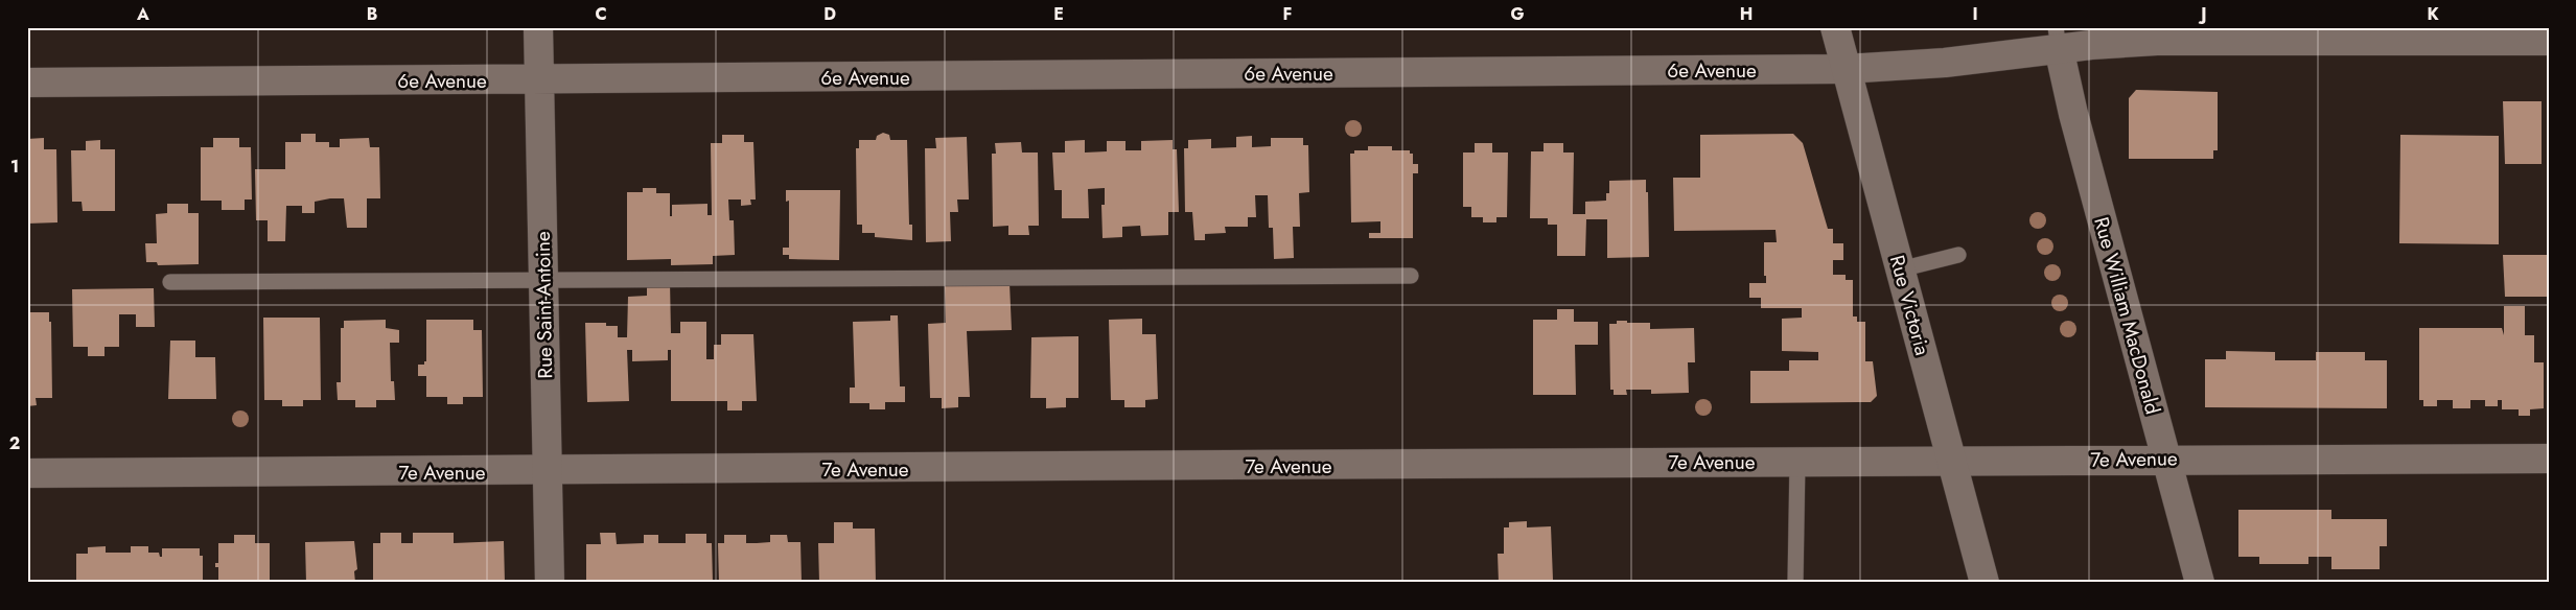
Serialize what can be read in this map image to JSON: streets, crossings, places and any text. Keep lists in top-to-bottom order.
{
  "streets": {
    "street": [
      "6e Avenue",
      "Rue Saint-Antoine",
      "Rue Victoria",
      "Rue William MacDonald",
      "7e Avenue"
    ]
  },
  "crossings": [
    ["6e Avenue", "Rue Saint-Antoine"],
    ["6e Avenue", "Rue Victoria"],
    ["6e Avenue", "Rue William MacDonald"],
    ["Rue Saint-Antoine", "7e Avenue"],
    ["Rue Victoria", "7e Avenue"],
    ["Rue William MacDonald", "7e Avenue"]
  ],
  "grid": {
    "columns": [
      "A",
      "B",
      "C",
      "D",
      "E",
      "F",
      "G",
      "H",
      "I",
      "J",
      "K"
    ],
    "rows": ["1", "2"]
  }
}
